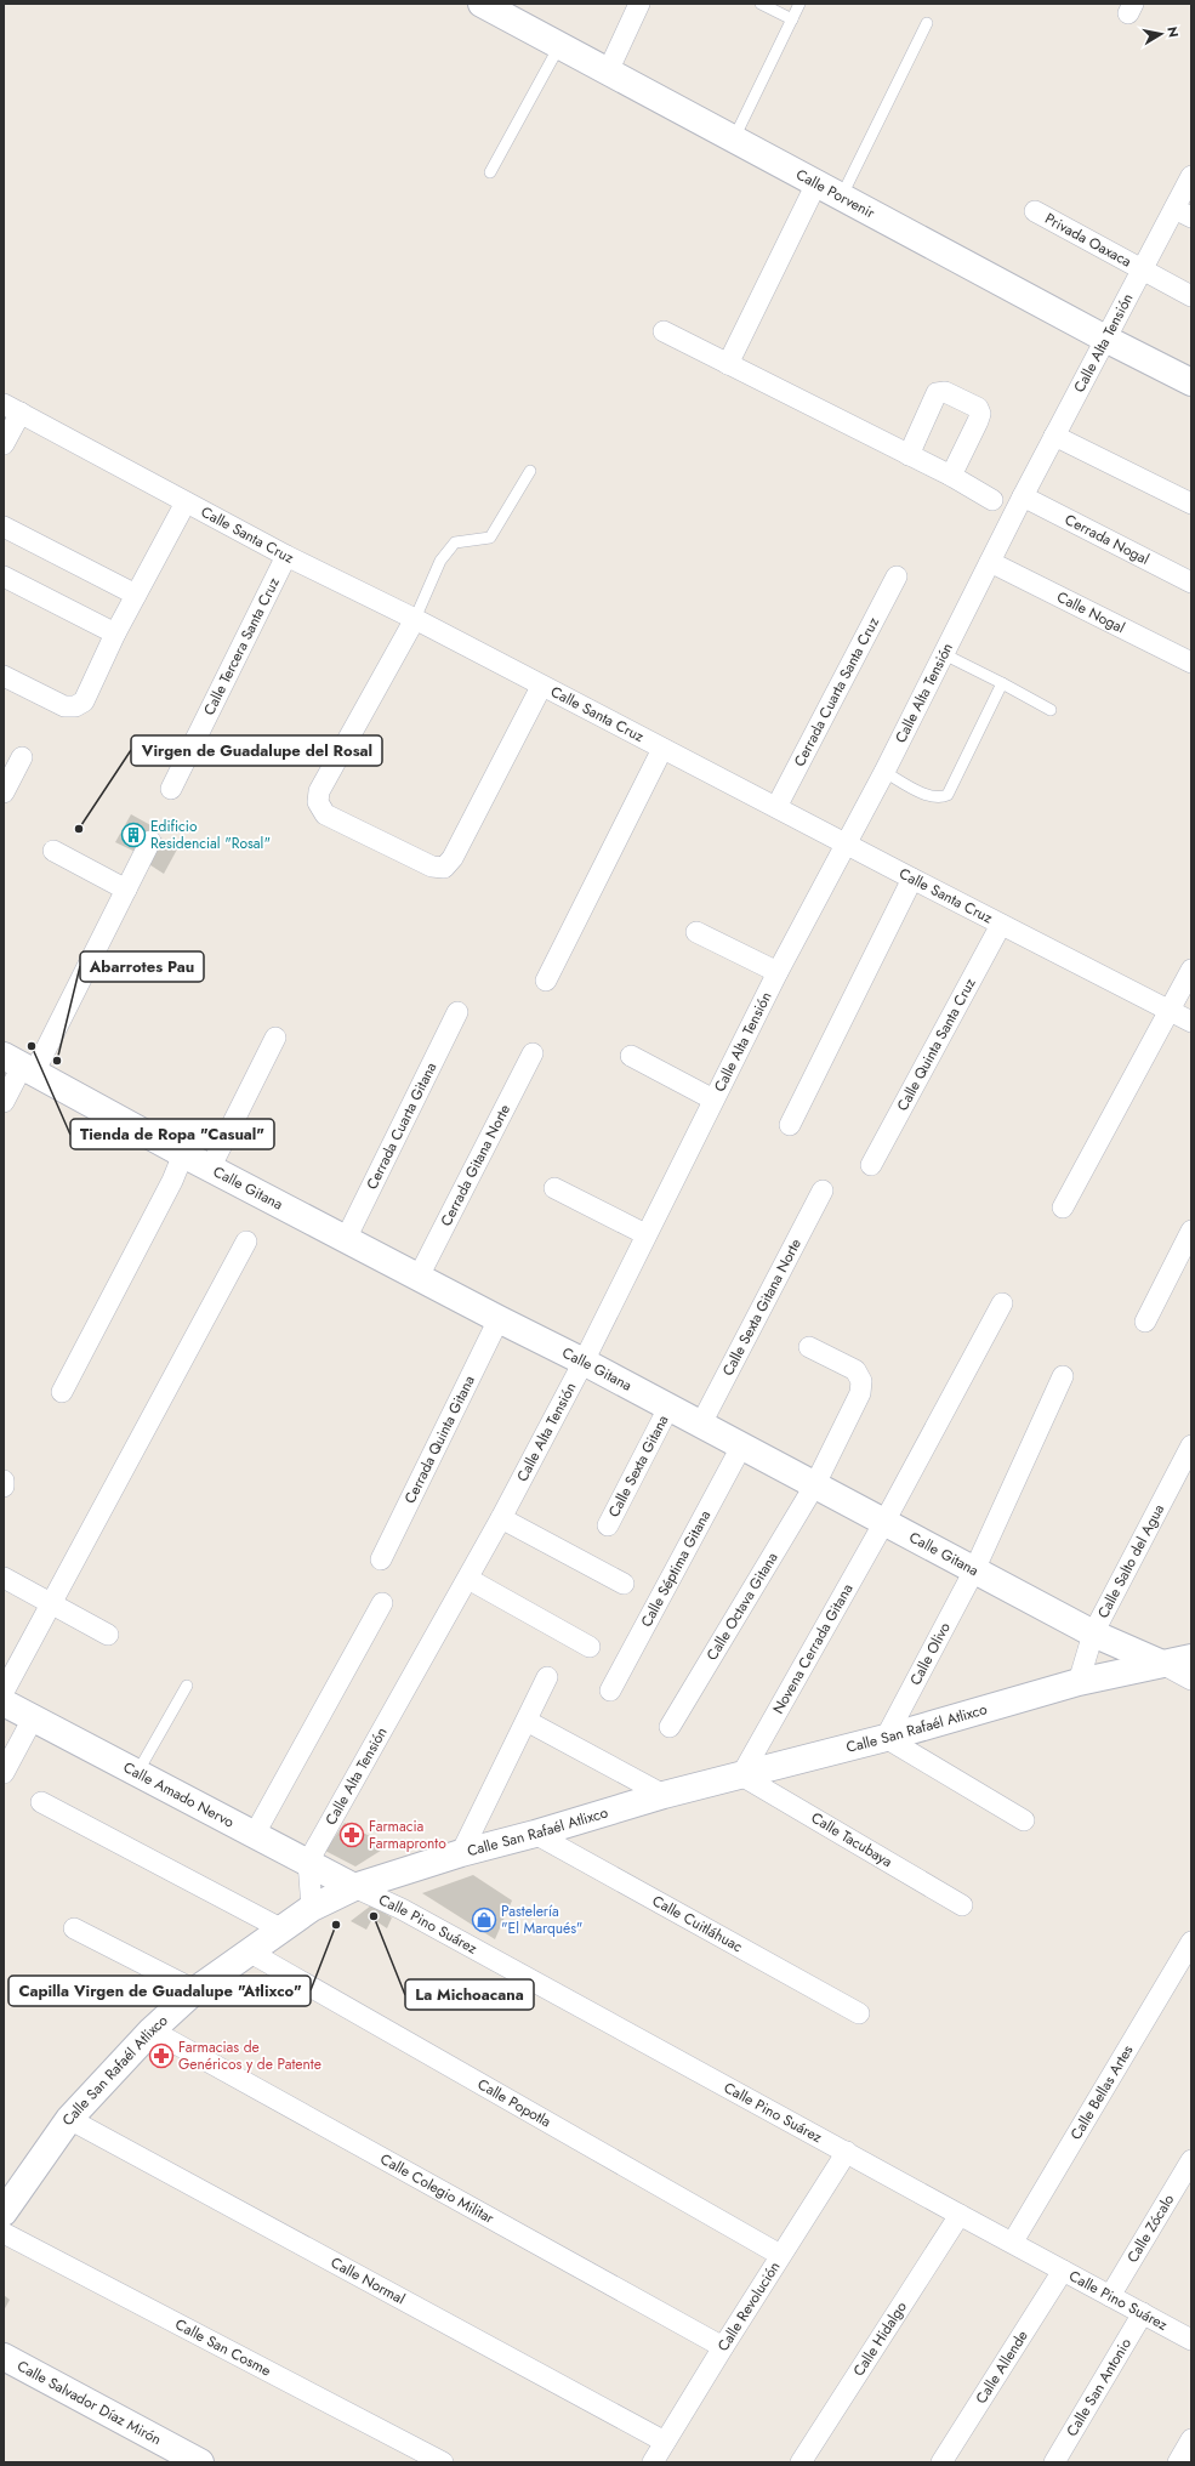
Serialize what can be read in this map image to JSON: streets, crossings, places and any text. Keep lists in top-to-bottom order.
{
  "streets": {
    "street": [
      "Calle Porvenir",
      "Privada Oaxaca",
      "Calle Alta Tensión",
      "Calle Santa Cruz",
      "Cerrada Nogal",
      "Calle Nogal",
      "Calle Tercera Santa Cruz",
      "Cerrada Cuarta Santa Cruz",
      "Calle Quinta Santa Cruz",
      "Cerrada Cuarta Gitana",
      "Cerrada Gitana Norte",
      "Calle Gitana",
      "Calle Sexta Gitana Norte",
      "Cerrada Quinta Gitana",
      "Calle Sexta Gitana",
      "Calle Salto del Agua",
      "Calle Séptima Gitana",
      "Calle Octava Gitana",
      "Novena Cerrada Gitana",
      "Calle Olivo",
      "Calle San Rafaél Atlixco",
      "Calle Amado Nervo",
      "Calle Tacubaya",
      "Calle Cuitláhuac",
      "Calle Pino Suárez",
      "Calle Bellas Artes",
      "Calle Popotla",
      "Calle Colegio Militar",
      "Calle Zócalo",
      "Calle Normal",
      "Calle Revolución",
      "Calle Hidalgo",
      "Calle San Cosme",
      "Calle Allende",
      "Calle San Antonio",
      "Calle Salvador Díaz Mirón"
    ]
  },
  "crossings": [
    ["Calle Porvenir", "Calle Alta Tensión"],
    ["Privada Oaxaca", "Calle Alta Tensión"],
    ["Calle Alta Tensión", "Calle Santa Cruz"],
    ["Calle Alta Tensión", "Cerrada Nogal"],
    ["Calle Alta Tensión", "Calle Nogal"],
    ["Calle Alta Tensión", "Calle Gitana"],
    ["Calle Alta Tensión", "Calle Amado Nervo"],
    ["Calle Santa Cruz", "Calle Tercera Santa Cruz"],
    ["Calle Santa Cruz", "Cerrada Cuarta Santa Cruz"],
    ["Calle Santa Cruz", "Calle Quinta Santa Cruz"],
    ["Cerrada Cuarta Gitana", "Calle Gitana"],
    ["Cerrada Gitana Norte", "Calle Gitana"],
    ["Calle Gitana", "Calle Sexta Gitana Norte"],
    ["Calle Gitana", "Cerrada Quinta Gitana"],
    ["Calle Gitana", "Calle Sexta Gitana"],
    ["Calle Gitana", "Calle Salto del Agua"],
    ["Calle Gitana", "Calle Séptima Gitana"],
    ["Calle Gitana", "Calle Octava Gitana"],
    ["Calle Gitana", "Novena Cerrada Gitana"],
    ["Calle Gitana", "Calle Olivo"],
    ["Calle Gitana", "Calle San Rafaél Atlixco"],
    ["Calle Salto del Agua", "Calle San Rafaél Atlixco"],
    ["Novena Cerrada Gitana", "Calle San Rafaél Atlixco"],
    ["Novena Cerrada Gitana", "Calle Tacubaya"],
    ["Calle Olivo", "Calle San Rafaél Atlixco"],
    ["Calle San Rafaél Atlixco", "Calle Amado Nervo"],
    ["Calle San Rafaél Atlixco", "Calle Tacubaya"],
    ["Calle San Rafaél Atlixco", "Calle Cuitláhuac"],
    ["Calle San Rafaél Atlixco", "Calle Pino Suárez"],
    ["Calle San Rafaél Atlixco", "Calle Popotla"],
    ["Calle San Rafaél Atlixco", "Calle Colegio Militar"],
    ["Calle San Rafaél Atlixco", "Calle Normal"],
    ["Calle Amado Nervo", "Calle Pino Suárez"],
    ["Calle Pino Suárez", "Calle Bellas Artes"],
    ["Calle Pino Suárez", "Calle Zócalo"],
    ["Calle Pino Suárez", "Calle Revolución"],
    ["Calle Pino Suárez", "Calle Hidalgo"],
    ["Calle Pino Suárez", "Calle Allende"],
    ["Calle Pino Suárez", "Calle San Antonio"],
    ["Calle Popotla", "Calle Revolución"],
    ["Calle Colegio Militar", "Calle Revolución"],
    ["Calle Normal", "Calle Revolución"]
  ],
  "places": {
    "other": [
      "Virgen de Guadalupe del Rosal",
      "Tienda de Ropa \"Casual\"",
      "Abarrotes Pau",
      "La Michoacana",
      "Capilla Virgen de Guadalupe \"Atlixco\""
    ],
    "building": ["Edificio Residencial \"Rosal\""],
    "pharmacy": ["Farmacia Farmapronto", "Farmacias de Genéricos y de Patente"],
    "shop": ["Pastelería \"El Marqués\""]
  },
  "north": "right"
}
